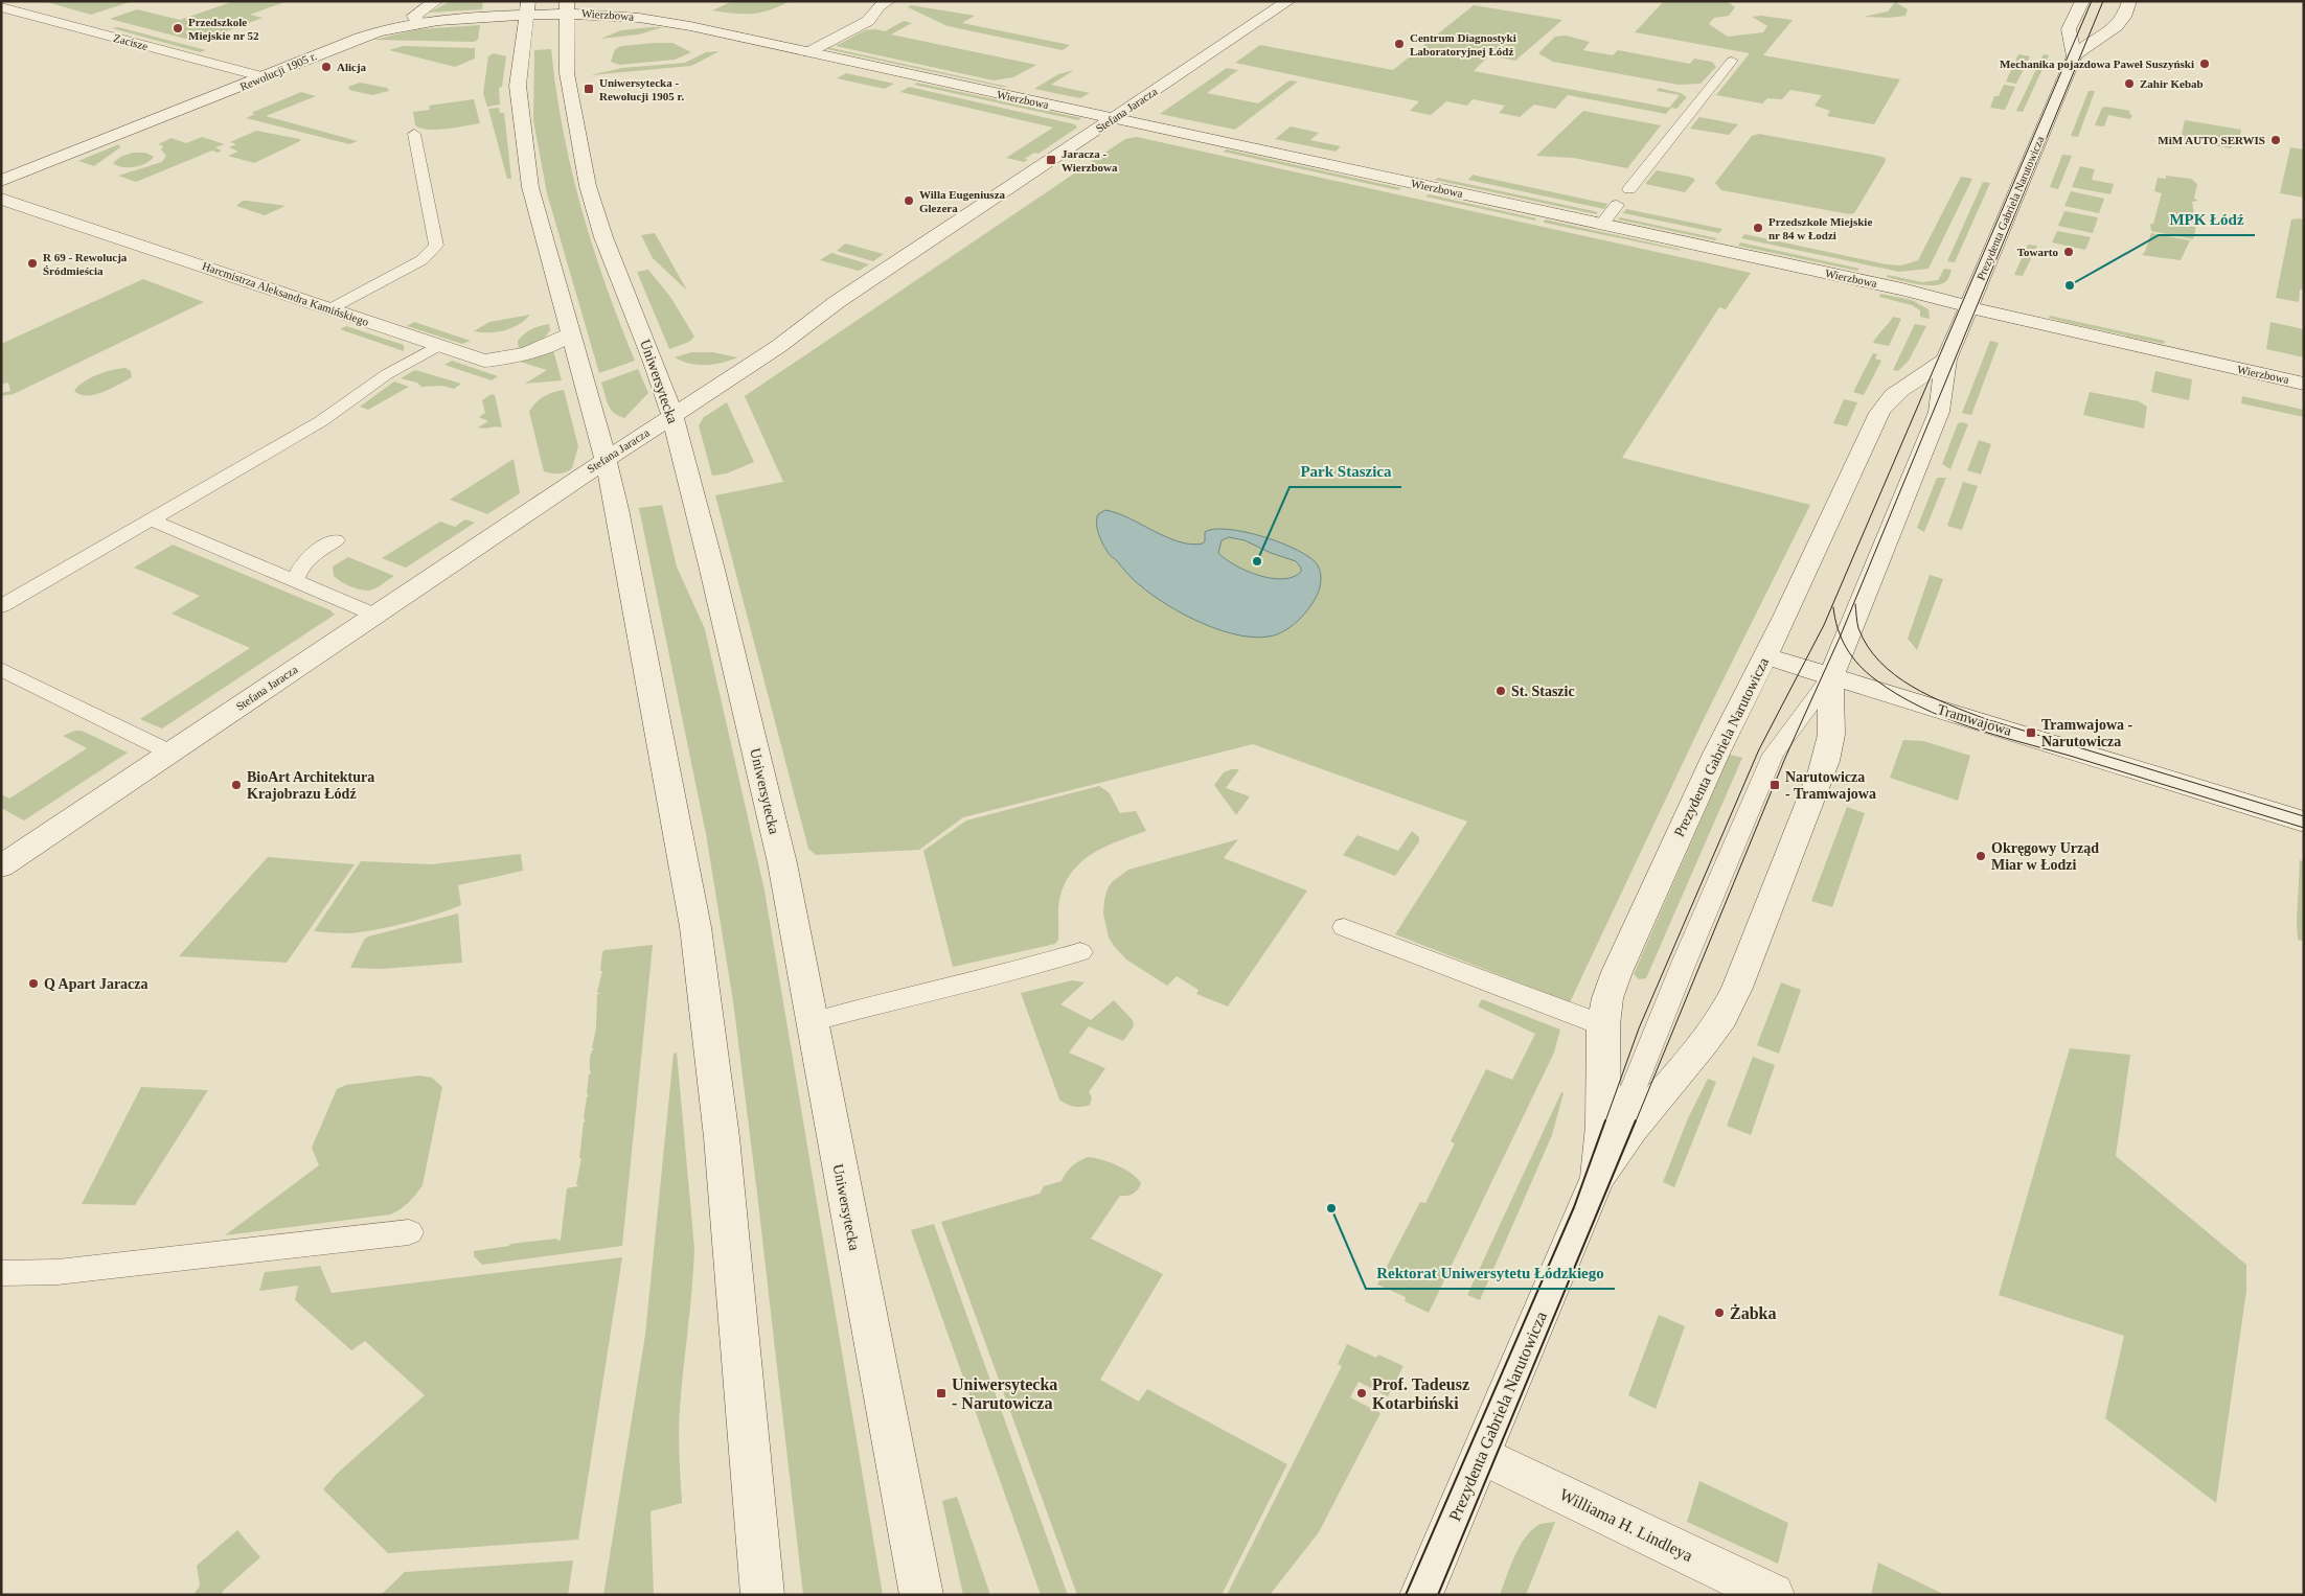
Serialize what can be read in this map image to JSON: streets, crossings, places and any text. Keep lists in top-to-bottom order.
{
  "streets": {
    "street": [
      "Wierzbowa",
      "Zacisze",
      "Rewolucji 1905 r.",
      "Stefana Jaracza",
      "Prezydenta Gabriela Narutowicza",
      "Harcmistrza Aleksandra Kamińskiego",
      "Uniwersytecka",
      "Tramwajowa",
      "Williama H. Lindleya"
    ]
  },
  "crossings": [
    ["Wierzbowa", "Rewolucji 1905 r."],
    ["Wierzbowa", "Stefana Jaracza"],
    ["Wierzbowa", "Prezydenta Gabriela Narutowicza"],
    ["Wierzbowa", "Uniwersytecka"],
    ["Zacisze", "Rewolucji 1905 r."],
    ["Rewolucji 1905 r.", "Uniwersytecka"],
    ["Stefana Jaracza", "Uniwersytecka"],
    ["Prezydenta Gabriela Narutowicza", "Tramwajowa"],
    ["Prezydenta Gabriela Narutowicza", "Williama H. Lindleya"]
  ],
  "places": {
    "other": [
      "Przedszkole Miejskie nr 52",
      "Centrum Diagnostyki Laboratoryjnej Łódź",
      "Mechanika pojazdowa Paweł Suszyński",
      "Alicja",
      "Zahir Kebab",
      "MiM AUTO SERWIS",
      "Willa Eugeniusza Glezera",
      "Przedszkole Miejskie nr 84 w Łodzi",
      "Towarto",
      "R 69 - Rewolucja Śródmieścia",
      "MPK Łódź",
      "Park Staszica",
      "St. Staszic",
      "BioArt Architektura Krajobrazu Łódź",
      "Okręgowy Urząd Miar w Łodzi",
      "Q Apart Jaracza",
      "Rektorat Uniwersytetu Łódzkiego",
      "Żabka",
      "Prof. Tadeusz Kotarbiński"
    ],
    "transit": [
      "Uniwersytecka - Rewolucji 1905 r.",
      "Jaracza - Wierzbowa",
      "Tramwajowa - Narutowicza",
      "Narutowicza - Tramwajowa",
      "Uniwersytecka - Narutowicza"
    ]
  }
}
